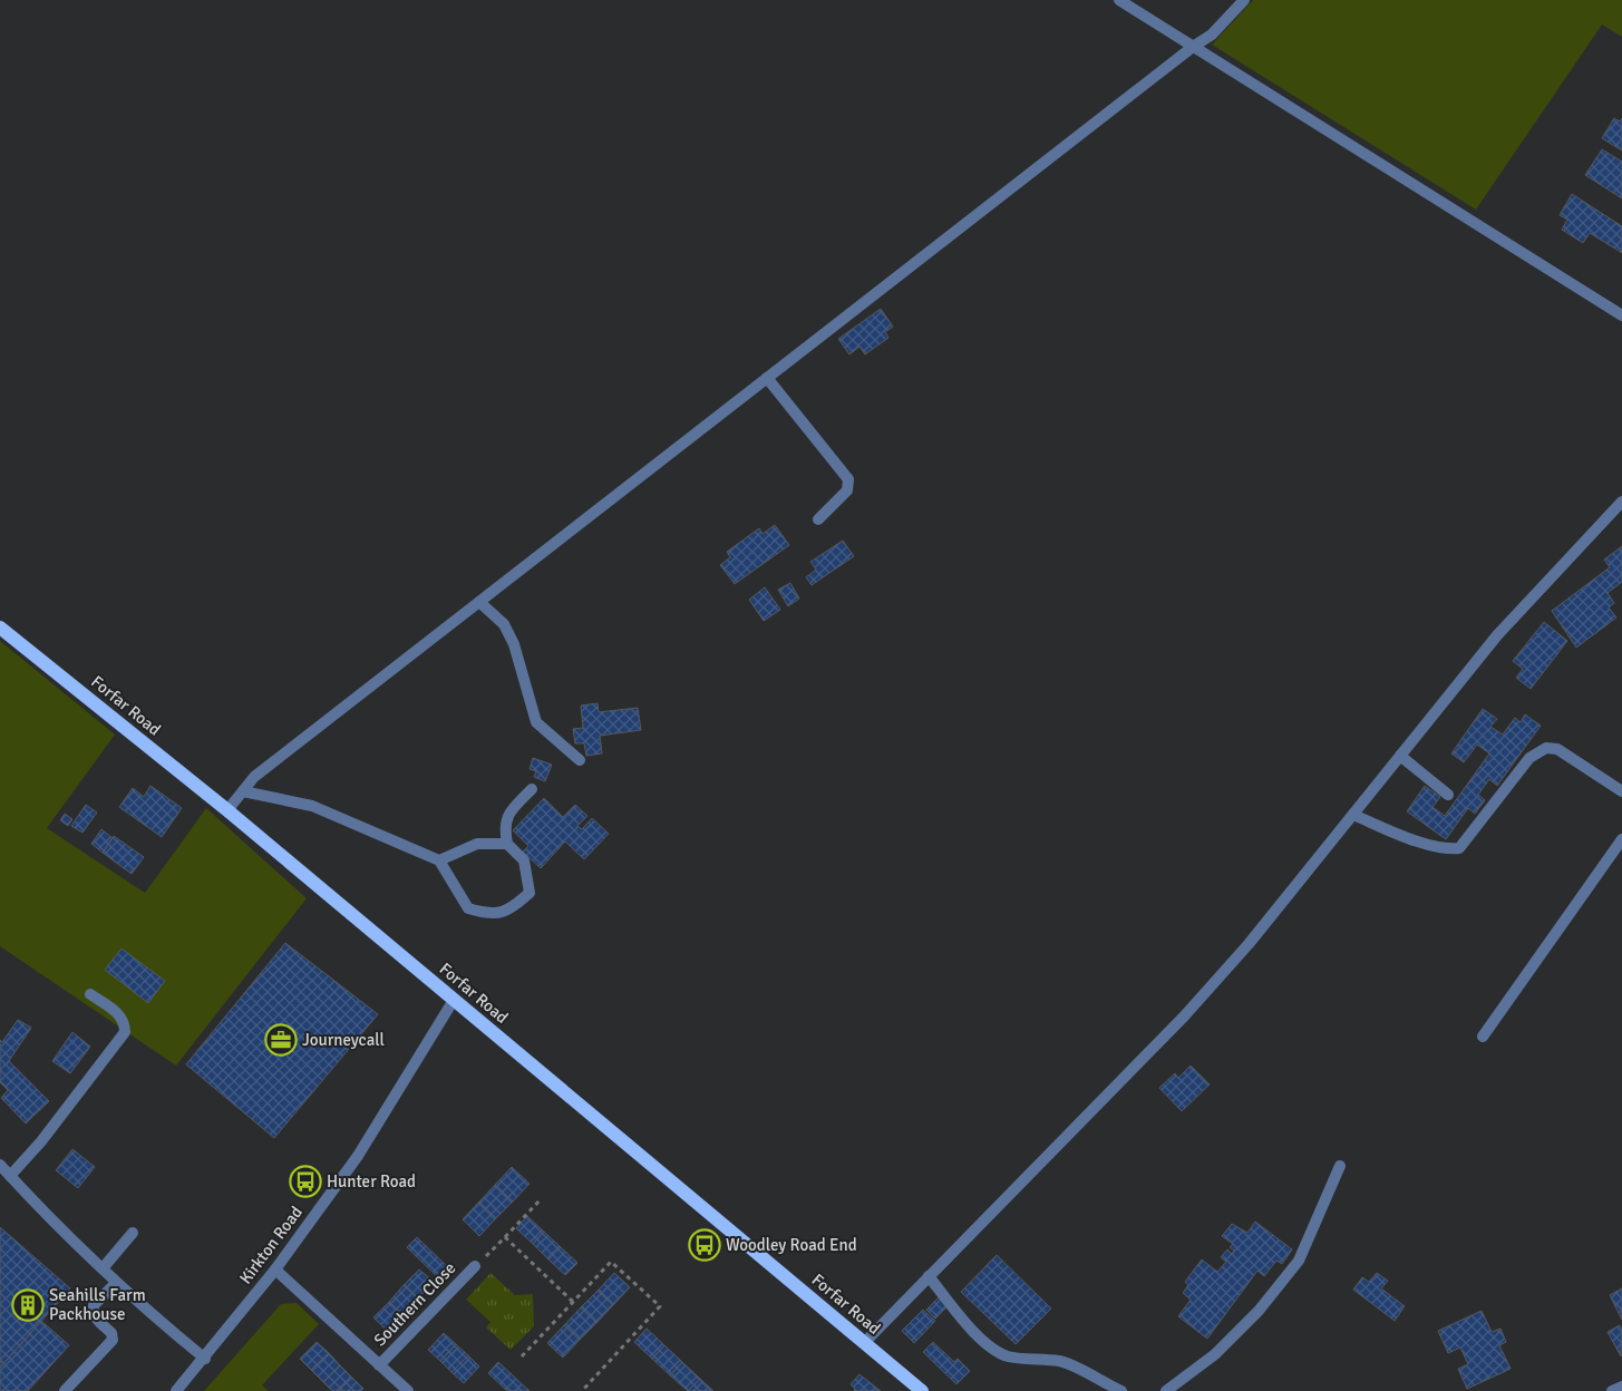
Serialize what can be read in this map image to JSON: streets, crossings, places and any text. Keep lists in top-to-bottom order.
{
  "streets": {
    "main road": ["Forfar Road"],
    "street": ["Kirkton Road", "Southern Close"]
  },
  "crossings": [
    ["Forfar Road", "Kirkton Road"]
  ],
  "places": {
    "office": ["Journeycall"],
    "bus stop": ["Hunter Road", "Woodley Road End"],
    "building": ["Seahills Farm Packhouse"]
  }
}
